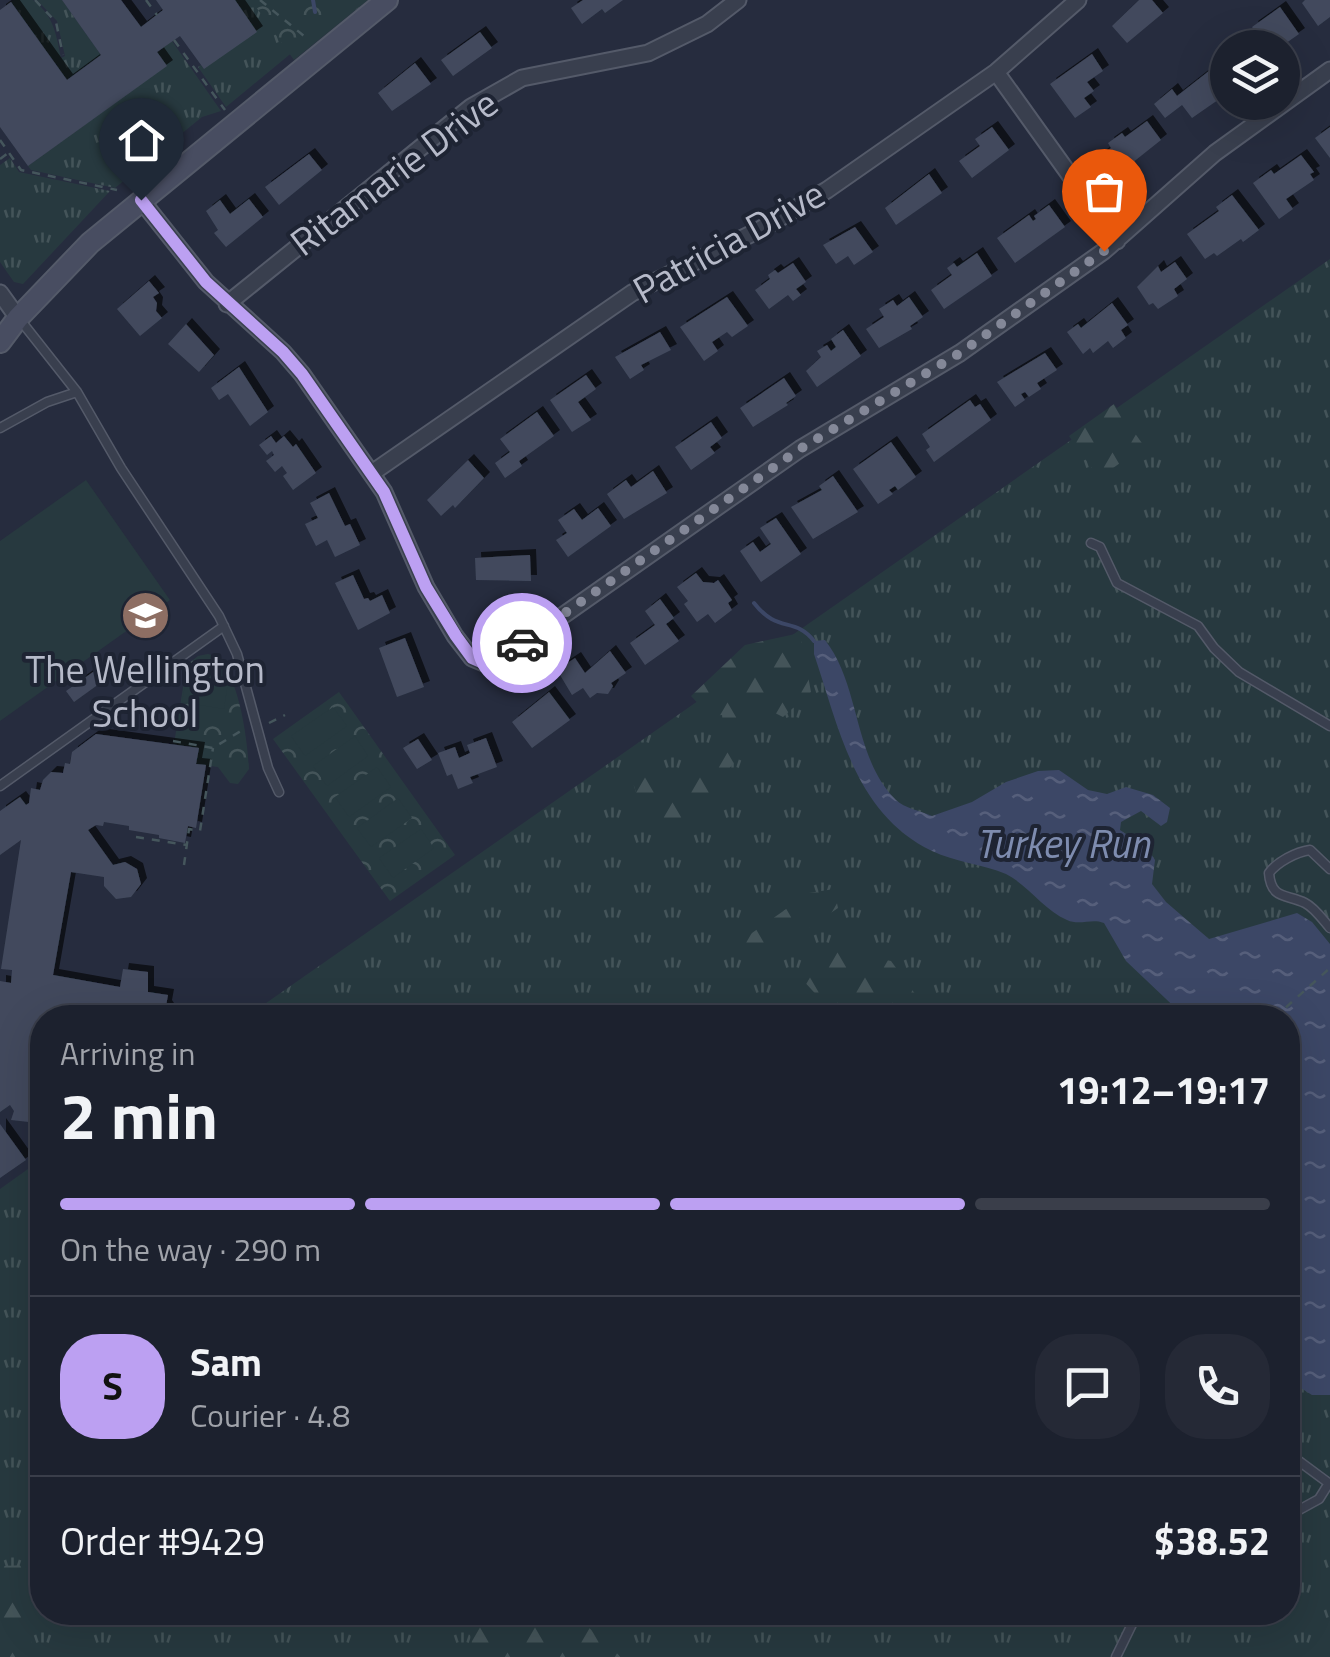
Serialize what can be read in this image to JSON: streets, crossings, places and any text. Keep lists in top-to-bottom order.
{
  "streets": {
    "street": ["Ritamarie Drive", "Patricia Drive"]
  },
  "water": ["Turkey Run"],
  "places": {
    "school or university": ["The Wellington School"]
  },
  "page": {
    "heading": ["2 min", "Arriving in", "19:12–19:17"],
    "panel": [
      "Sam",
      "Courier · 4.8",
      "Order #9429",
      "$38.52"
    ],
    "bar": "On the way · 290 m",
    "round": "S"
  }
}
